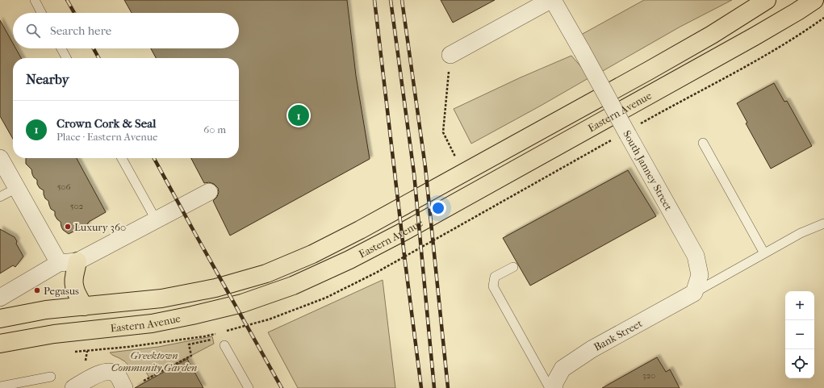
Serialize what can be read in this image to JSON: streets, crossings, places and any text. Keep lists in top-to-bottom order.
{
  "streets": {
    "main road": ["Eastern Avenue"],
    "street": ["South Janney Street", "Bank Street"]
  },
  "crossings": [
    ["South Janney Street", "Bank Street"]
  ],
  "parks": ["Greektown Community Garden"],
  "places": ["Luxury 360", "Pegasus"],
  "house_numbers": ["506", "502", "320"],
  "page": {
    "search": "Search here",
    "heading": "Nearby",
    "list": [
      {
        "mark": "1",
        "name": "Crown Cork & Seal",
        "note": "Place · Eastern Avenue",
        "value": "60 m"
      }
    ],
    "pins": "1",
    "map_buttons": ["+", "−"]
  }
}
